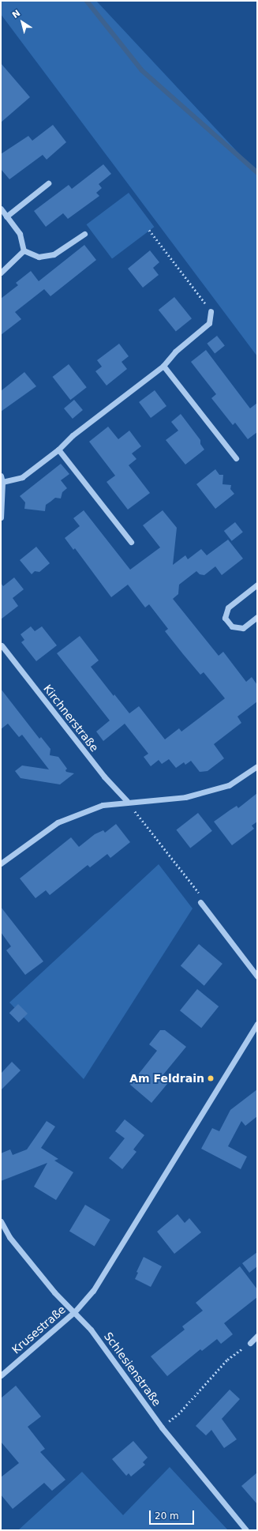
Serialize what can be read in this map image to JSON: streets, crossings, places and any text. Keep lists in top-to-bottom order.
{
  "streets": {
    "street": ["Kirchnerstraße", "Krusestraße", "Schlesienstraße"]
  },
  "crossings": [
    ["Krusestraße", "Schlesienstraße"]
  ],
  "places": ["Am Feldrain"],
  "scale_bar": "20 m",
  "north": "top left"
}
